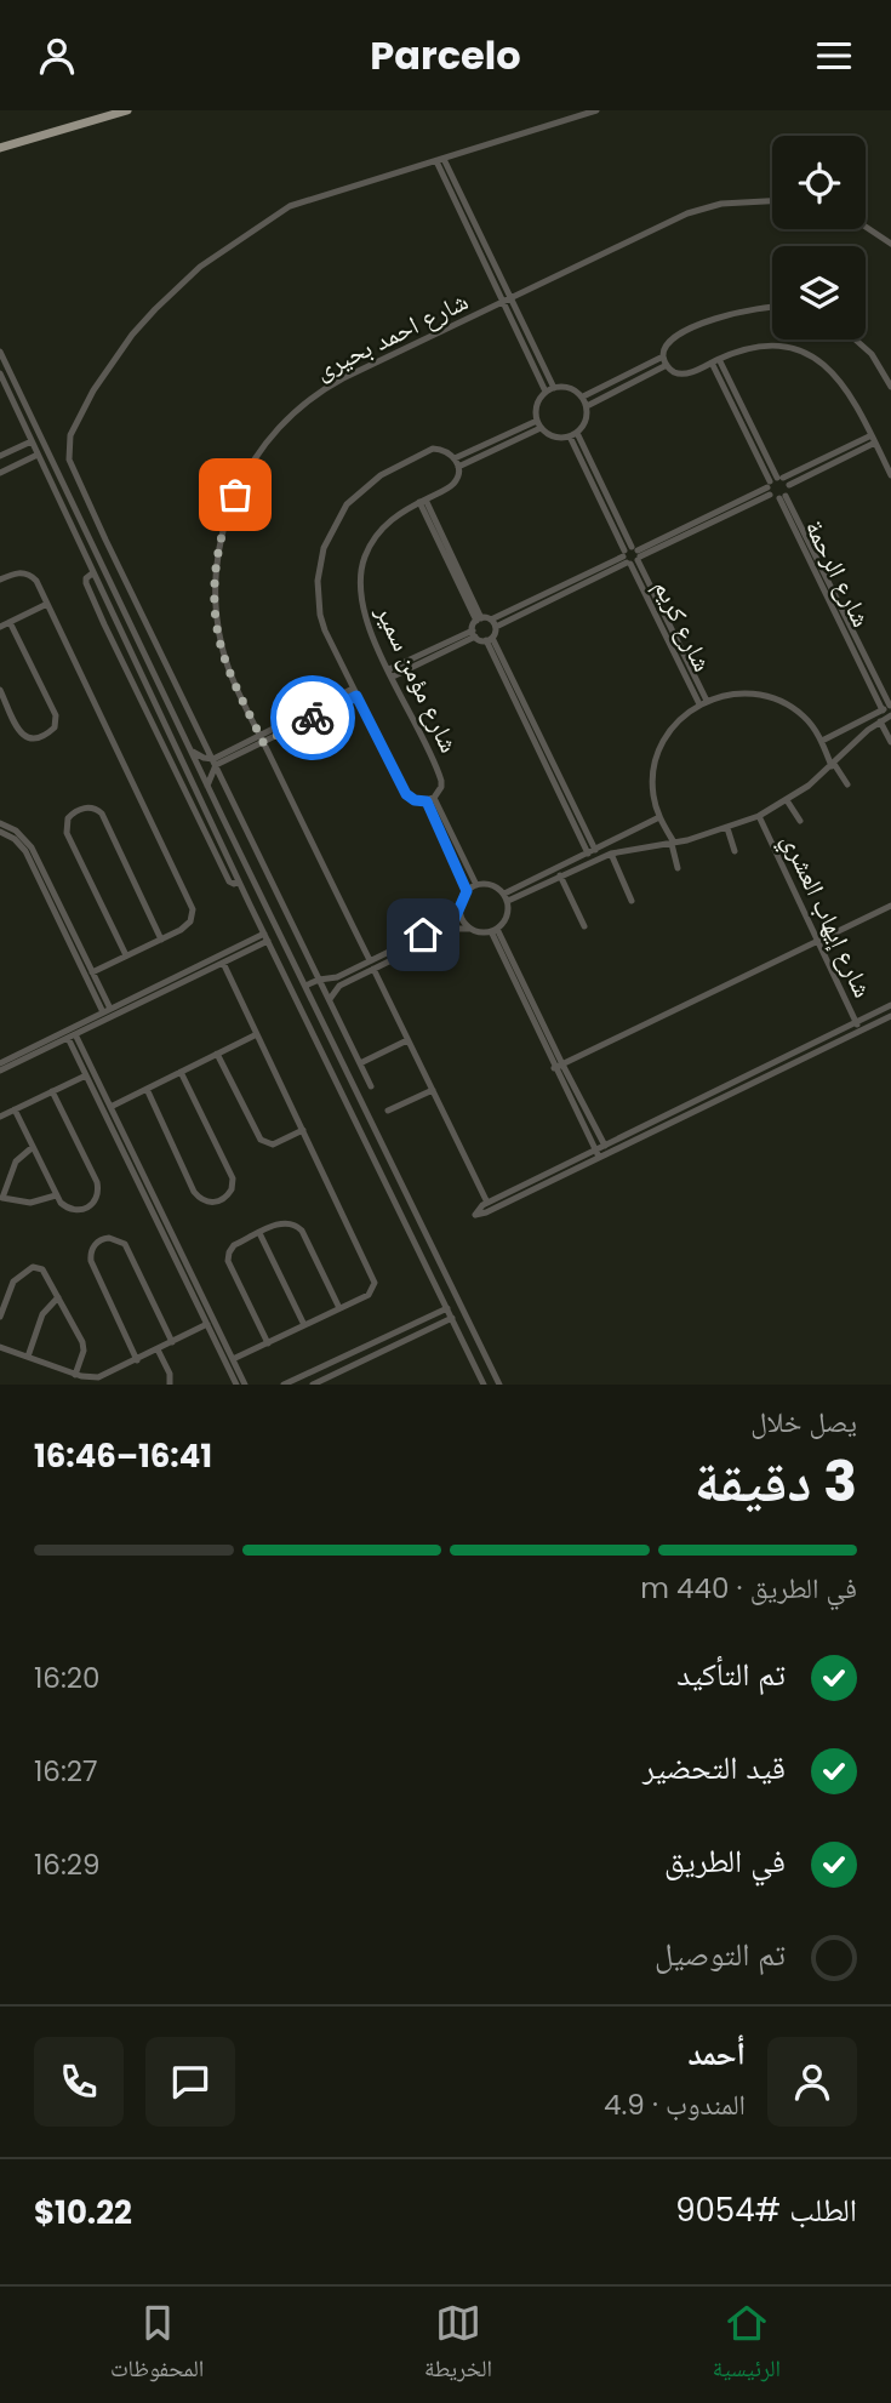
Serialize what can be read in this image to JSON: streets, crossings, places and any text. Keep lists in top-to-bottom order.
{
  "streets": {
    "street": [
      "شارع احمد بحيرى",
      "شارع الرحمة",
      "شارع كريم",
      "شارع مؤمن سمير",
      "شارع إيهاب العشري"
    ]
  },
  "crossings": [
    ["شارع كريم", "شارع مؤمن سمير"],
    ["شارع كريم", "شارع إيهاب العشري"]
  ],
  "page": {
    "header": "Parcelo",
    "heading": ["3 دقيقة", "يصل خلال", "16:41–16:46"],
    "panel": [
      "أحمد",
      "المندوب · 4.9",
      "الطلب #9054",
      "$10.22"
    ],
    "bar": "في الطريق · 440 m",
    "list": [
      ["تم التأكيد", "16:20"],
      ["قيد التحضير", "16:27"],
      ["في الطريق", "16:29"],
      "تم التوصيل"
    ],
    "tabs": ["الرئيسية", "الخريطة", "المحفوظات"]
  }
}
